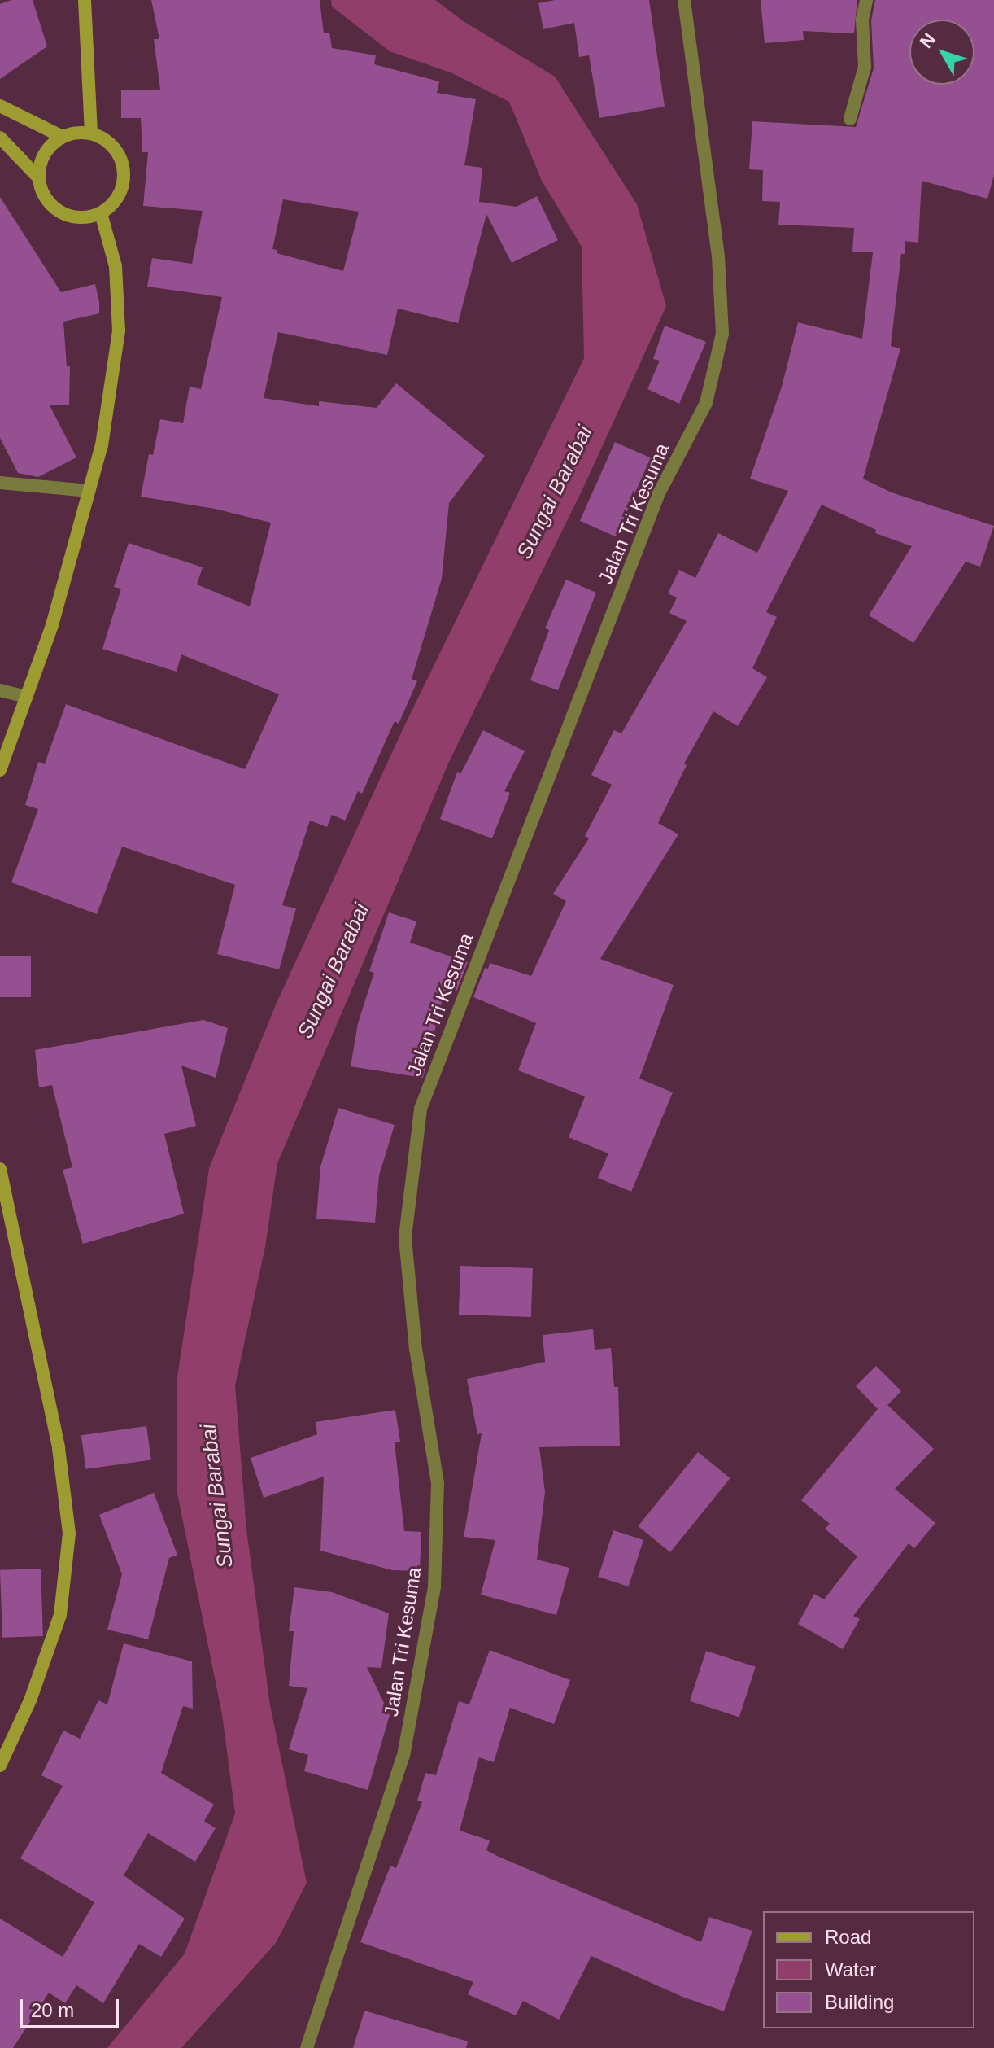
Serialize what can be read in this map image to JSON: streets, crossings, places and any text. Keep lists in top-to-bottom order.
{
  "streets": {
    "street": ["Jalan Tri Kesuma"]
  },
  "water": ["Sungai Barabai"],
  "legend": ["Road", "Water", "Building"],
  "scale_bar": "20 m",
  "north": "top left"
}
